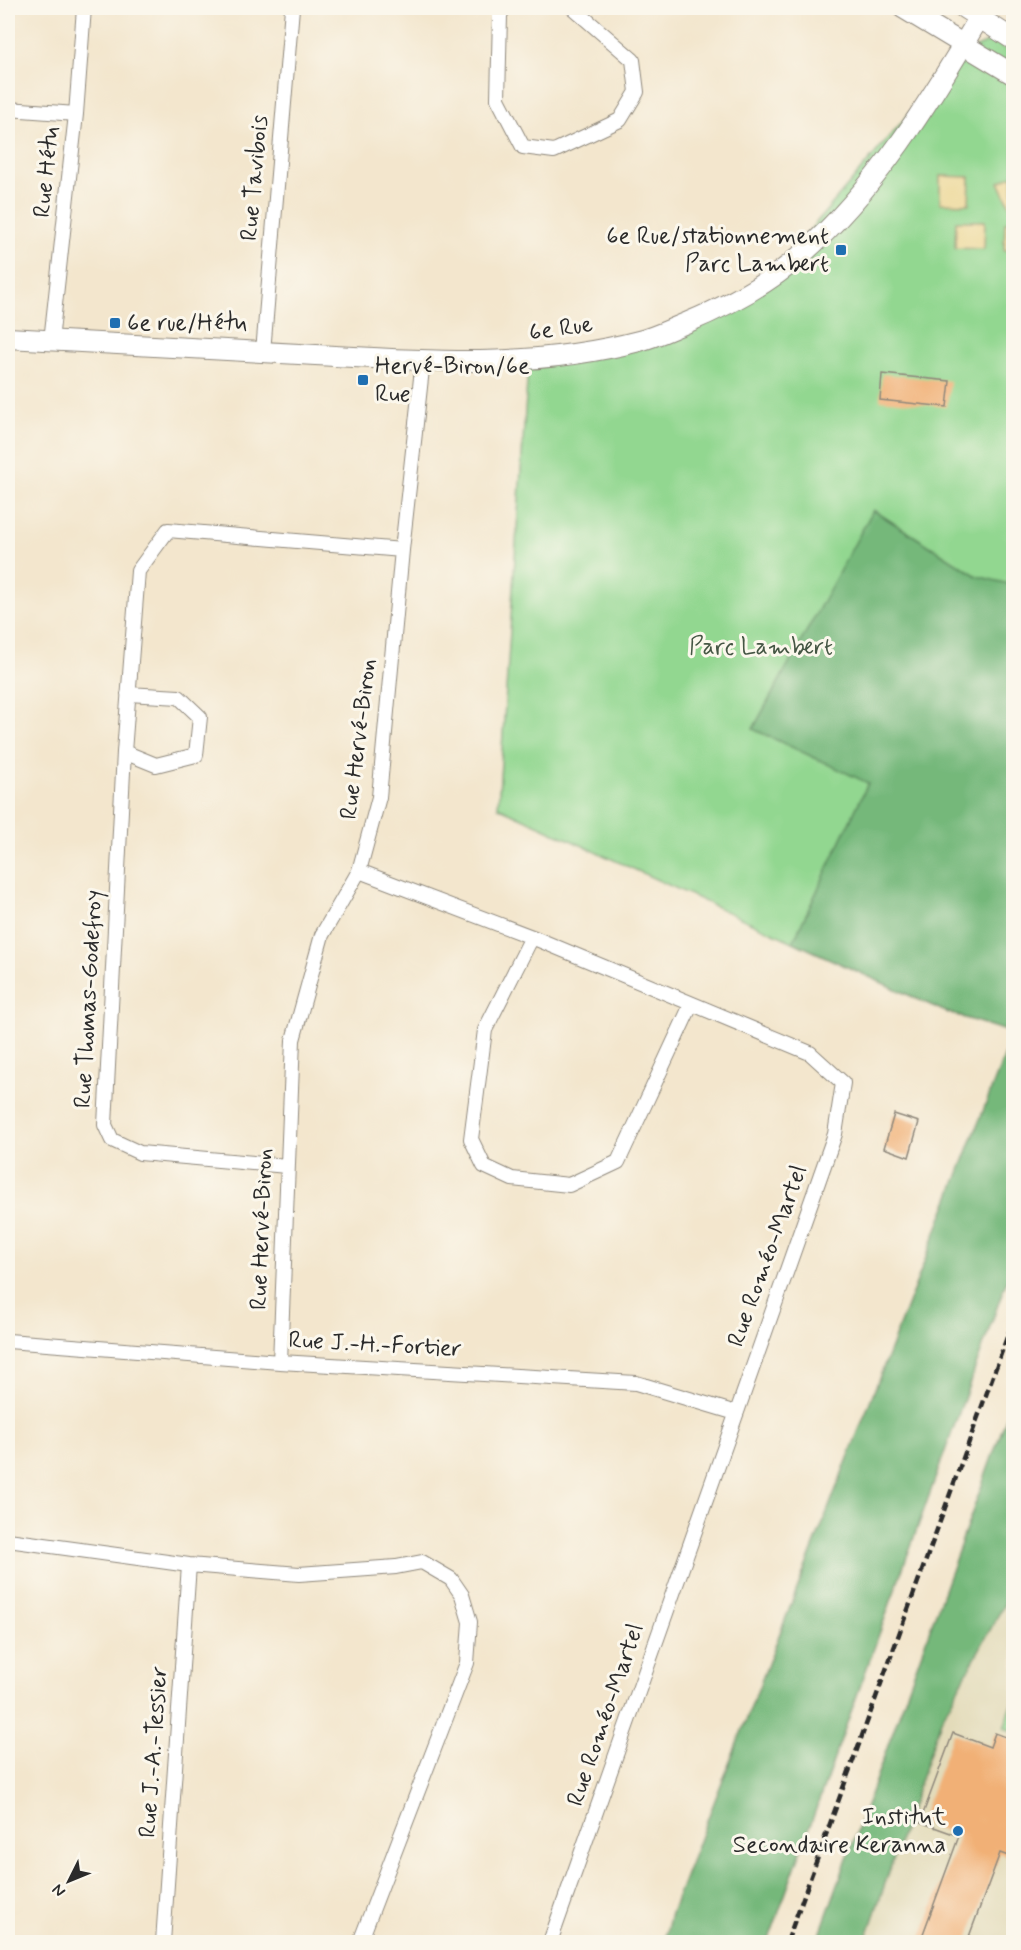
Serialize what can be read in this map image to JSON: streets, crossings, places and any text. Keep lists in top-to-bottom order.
{
  "streets": {
    "street": [
      "Rue Hétu",
      "Rue Tavibois",
      "6e Rue",
      "Rue Hervé-Biron",
      "Rue Thomas-Godefroy",
      "Rue Roméo-Martel",
      "Rue J.-H.-Fortier",
      "Rue J.-A.-Tessier"
    ]
  },
  "crossings": [
    ["Rue Hétu", "6e Rue"],
    ["Rue Tavibois", "6e Rue"],
    ["6e Rue", "Rue Hervé-Biron"],
    ["Rue Hervé-Biron", "Rue Thomas-Godefroy"],
    ["Rue Hervé-Biron", "Rue Roméo-Martel"],
    ["Rue Hervé-Biron", "Rue J.-H.-Fortier"],
    ["Rue Roméo-Martel", "Rue J.-H.-Fortier"]
  ],
  "parks": ["Parc Lambert"],
  "places": {
    "transit": ["6e Rue/stationnement Parc Lambert", "6e rue/Hétu", "Hervé-Biron/6e Rue"],
    "other": ["Institut Secondaire Keranna"]
  },
  "north": "bottom left"
}
